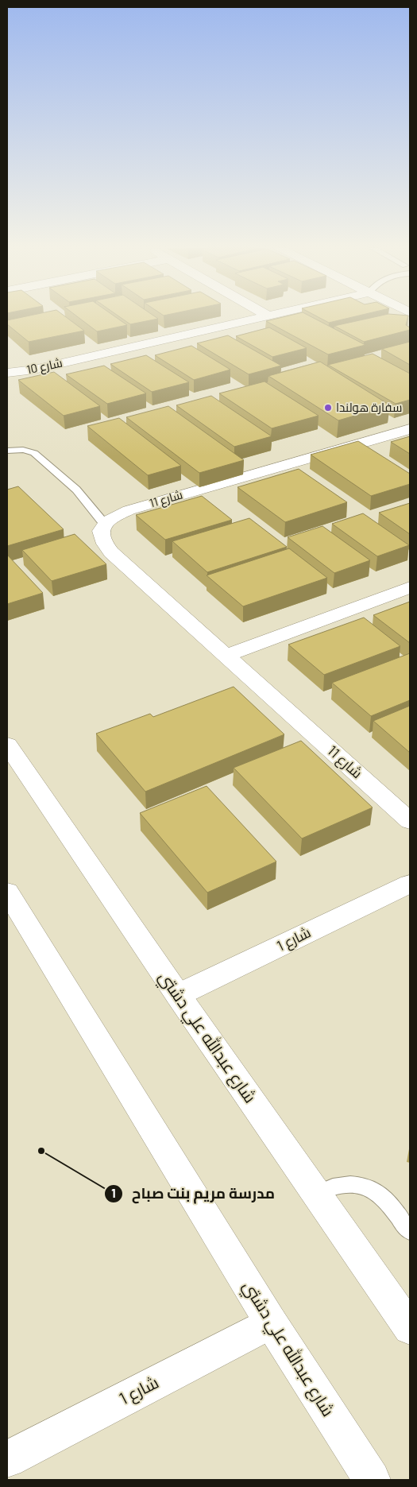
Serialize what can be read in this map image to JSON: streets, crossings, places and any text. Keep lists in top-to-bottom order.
{
  "streets": {
    "street": [
      "شارع 10",
      "شارع 11",
      "شارع 1",
      "شارع عبدالله علي دشتي"
    ]
  },
  "crossings": [
    ["شارع 1", "شارع عبدالله علي دشتي"]
  ],
  "places": ["سفارة هولندا", "مدرسة مريم بنت صباح"]
}
